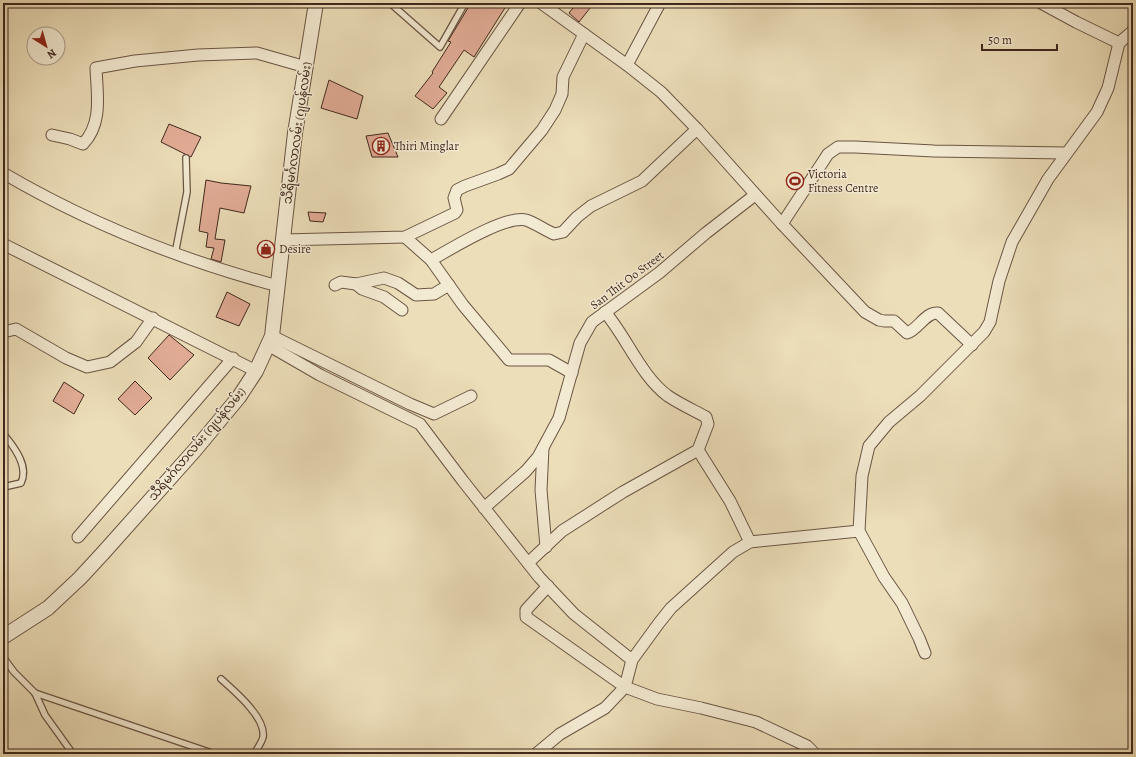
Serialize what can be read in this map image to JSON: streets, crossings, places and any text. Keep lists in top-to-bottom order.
{
  "streets": {
    "street": ["သီရိမင်္ဂလာလမ်း (ဂျပန်လမ်း)", "San Thit Oo Street"]
  },
  "places": {
    "building": ["Thiri Minglar"],
    "sports": ["Victoria Fitness Centre"],
    "shop": ["Desire"]
  },
  "scale_bar": "50 m",
  "north": "bottom right"
}
